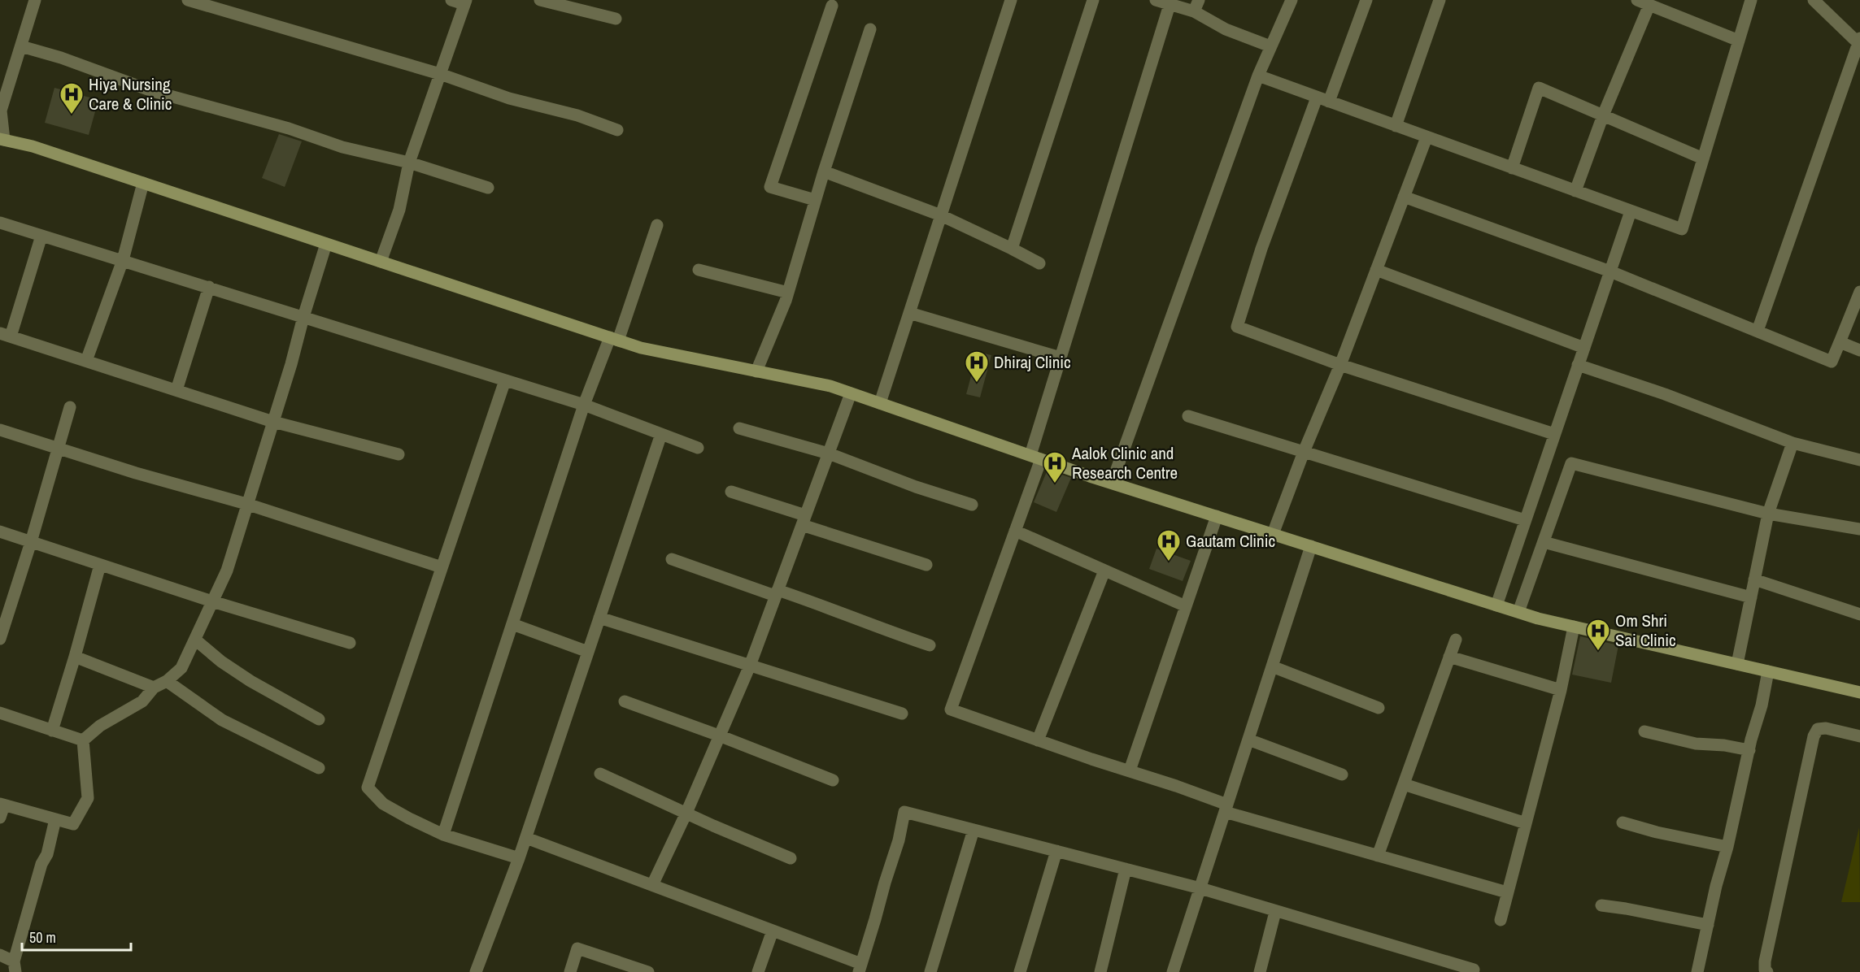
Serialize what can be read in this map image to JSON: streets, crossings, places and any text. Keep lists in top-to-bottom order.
{
  "places": {
    "hospital": [
      "Hiya Nursing Care & Clinic",
      "Dhiraj Clinic",
      "Aalok Clinic and Research Centre",
      "Gautam Clinic",
      "Om Shri Sai Clinic"
    ]
  },
  "scale_bar": "50 m"
}
